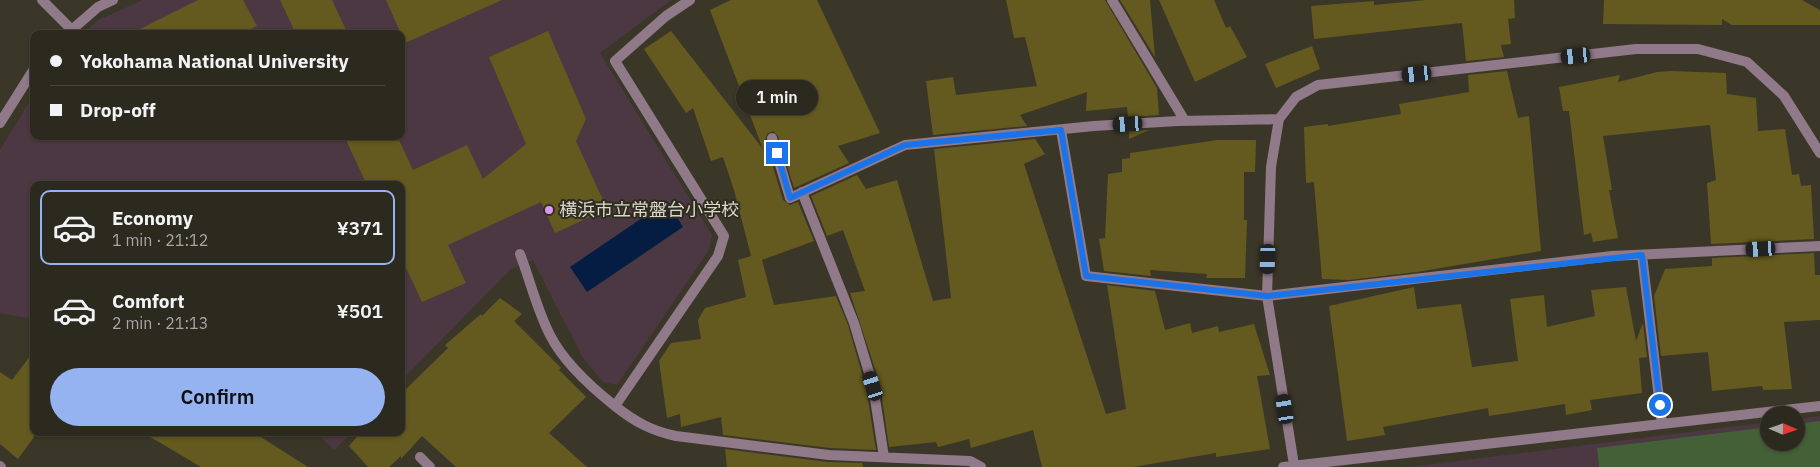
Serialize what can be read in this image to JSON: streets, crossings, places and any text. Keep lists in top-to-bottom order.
{
  "places": ["横浜市立常盤台小学校"],
  "north": "right",
  "page": {
    "banner": ["Yokohama National University", "Drop-off"],
    "bubble": "1 min",
    "list": [
      {
        "name": "Economy",
        "note": "1 min · 21:12",
        "value": "¥371"
      },
      {
        "name": "Comfort",
        "note": "2 min · 21:13",
        "value": "¥501"
      }
    ],
    "buttons": "Confirm"
  }
}
